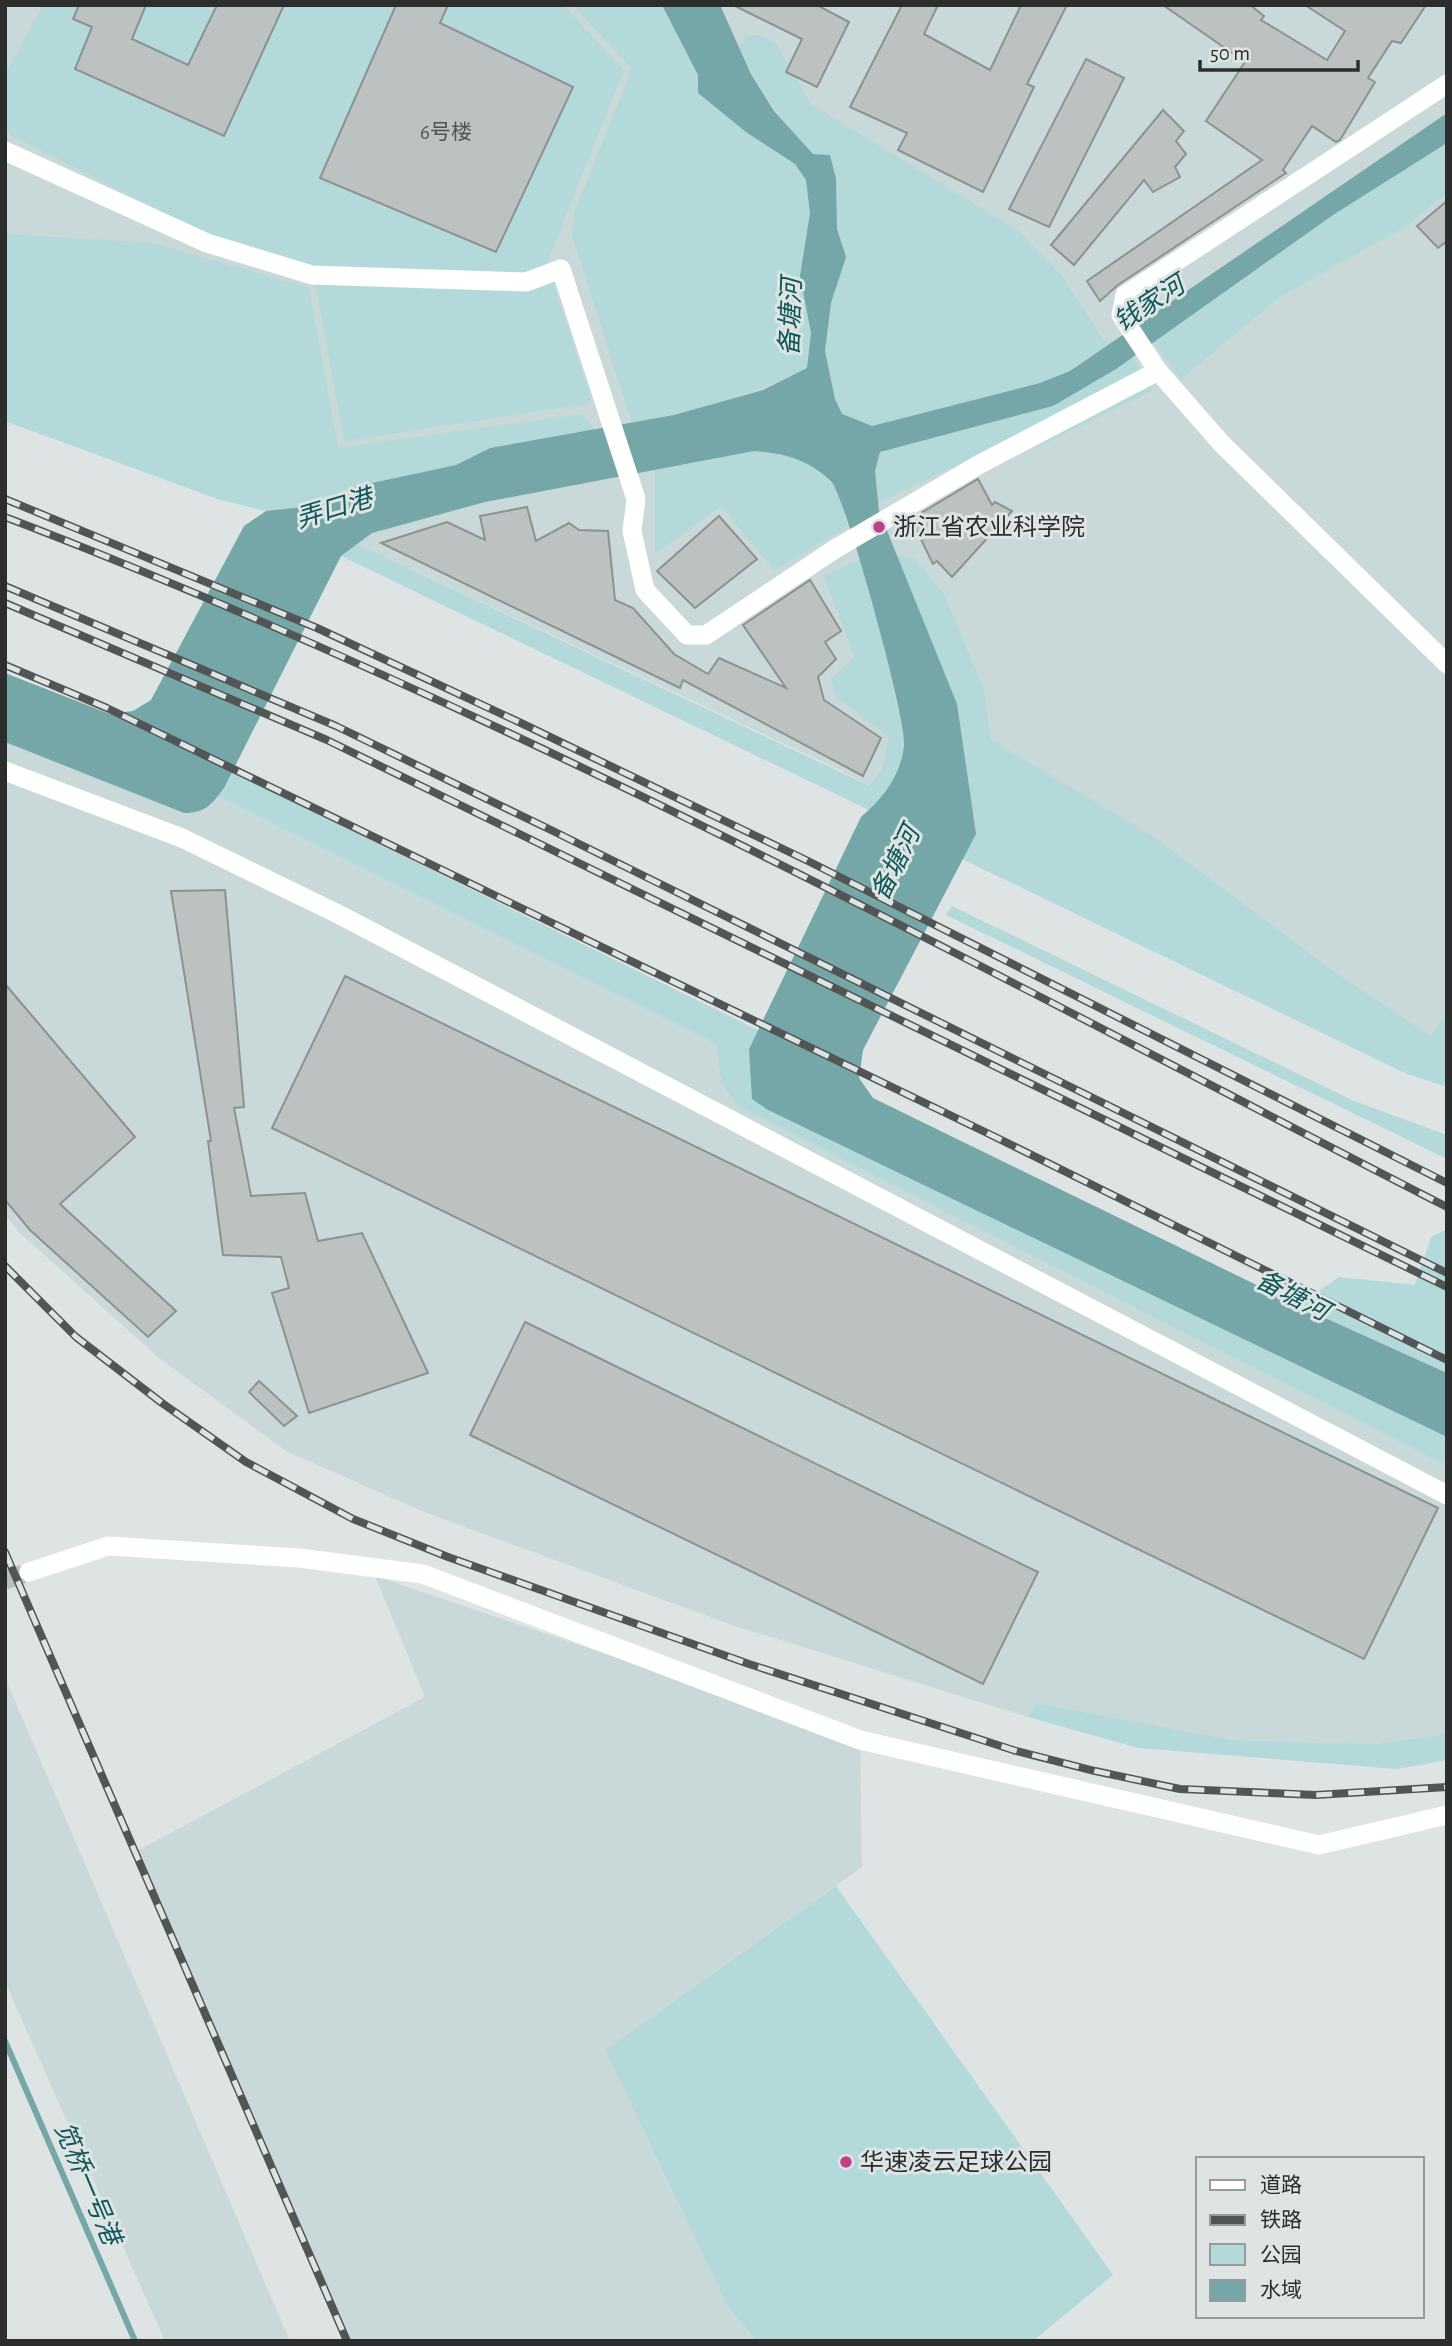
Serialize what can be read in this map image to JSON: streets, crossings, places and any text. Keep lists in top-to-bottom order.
{
  "water": [
    "钱家河",
    "备塘河",
    "弄口港",
    "笕桥一号港"
  ],
  "places": ["浙江省农业科学院", "华速凌云足球公园"],
  "house_numbers": ["6号楼"],
  "legend": [
    "道路",
    "铁路",
    "公园",
    "水域"
  ],
  "scale_bar": "50 m"
}
